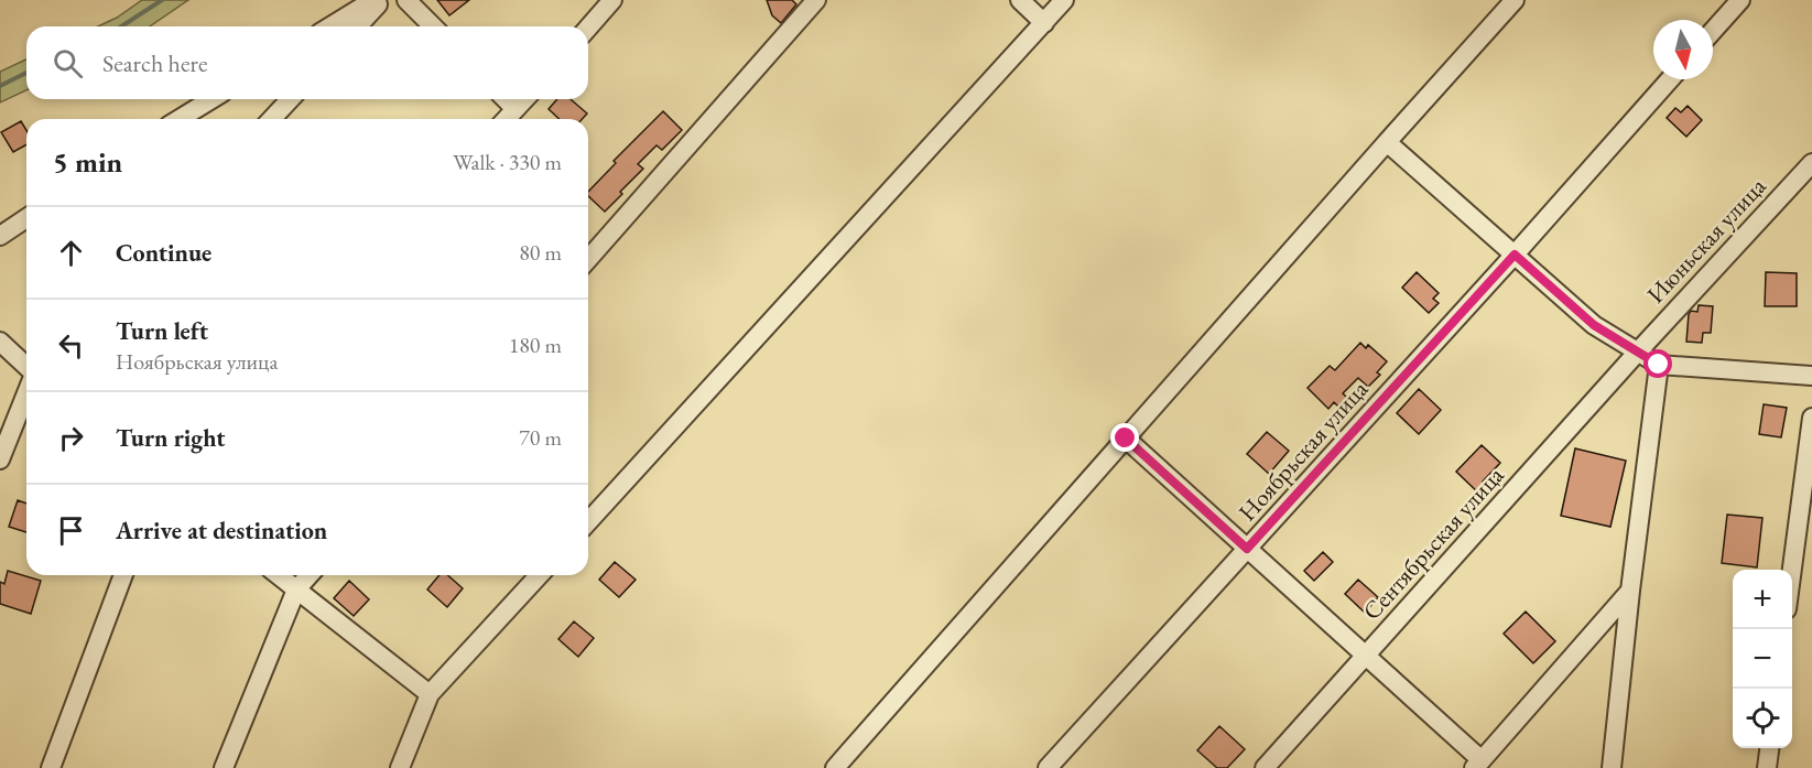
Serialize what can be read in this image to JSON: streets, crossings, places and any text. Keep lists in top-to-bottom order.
{
  "streets": {
    "street": ["Июньская улица", "Ноябрьская улица", "Сентябрьская улица"]
  },
  "crossings": [
    ["Июньская улица", "Сентябрьская улица"]
  ],
  "north": "bottom",
  "page": {
    "search": "Search here",
    "heading": ["5 min", "Walk · 330 m"],
    "list": [
      ["Continue", "80 m"],
      ["Turn left", "Ноябрьская улица", "180 m"],
      ["Turn right", "70 m"],
      "Arrive at destination"
    ],
    "map_buttons": ["+", "−"]
  }
}
